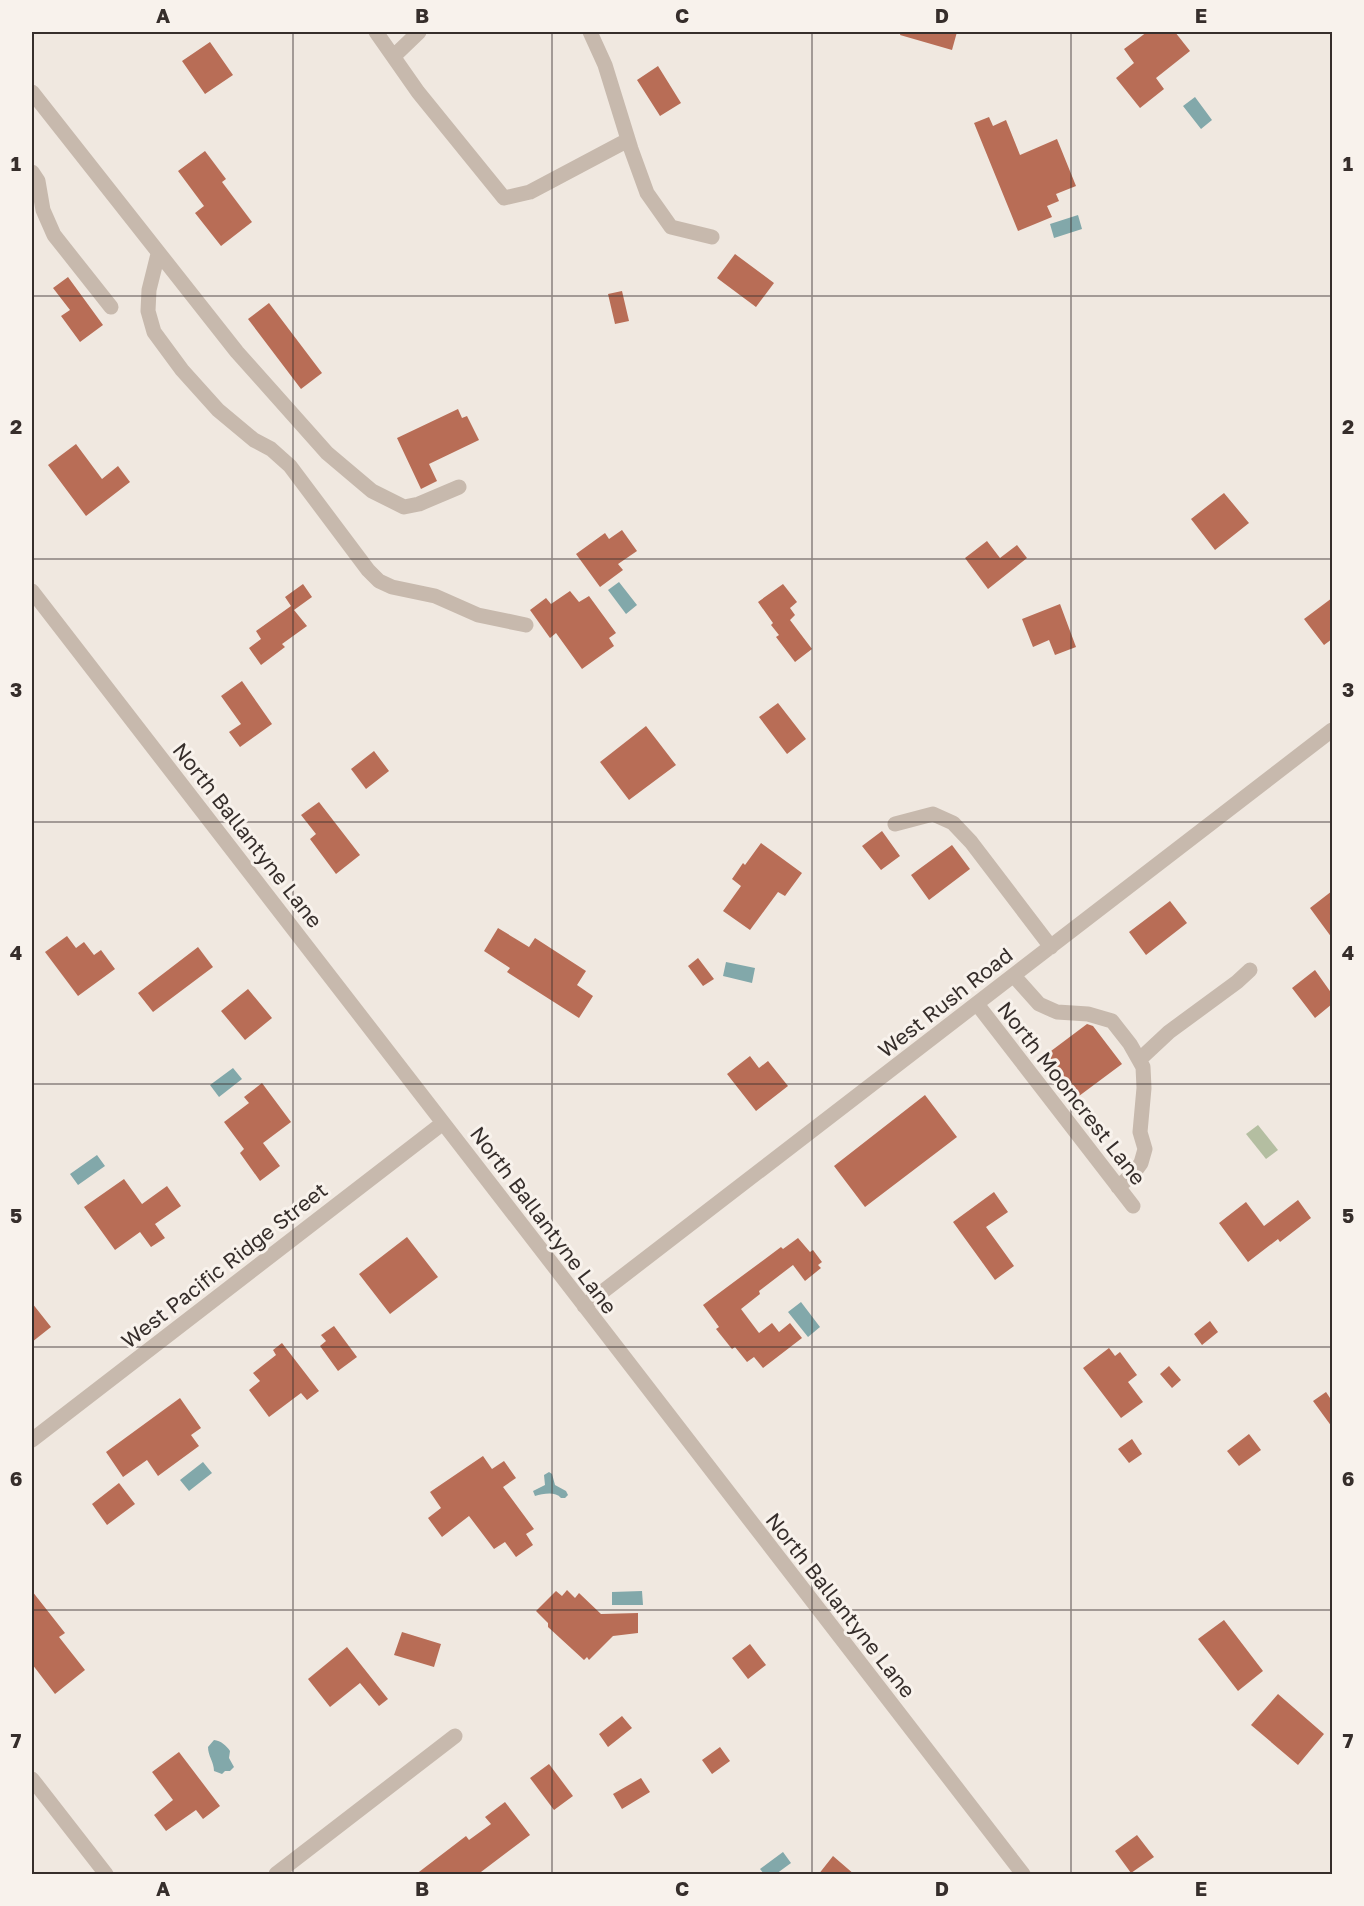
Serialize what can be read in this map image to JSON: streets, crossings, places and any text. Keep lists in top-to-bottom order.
{
  "streets": {
    "street": [
      "North Ballantyne Lane",
      "West Rush Road",
      "North Mooncrest Lane",
      "West Pacific Ridge Street"
    ]
  },
  "crossings": [
    ["North Ballantyne Lane", "West Rush Road"],
    ["North Ballantyne Lane", "West Pacific Ridge Street"],
    ["West Rush Road", "North Mooncrest Lane"]
  ],
  "grid": {
    "columns": [
      "A",
      "B",
      "C",
      "D",
      "E"
    ],
    "rows": [
      "1",
      "2",
      "3",
      "4",
      "5",
      "6",
      "7"
    ]
  }
}
